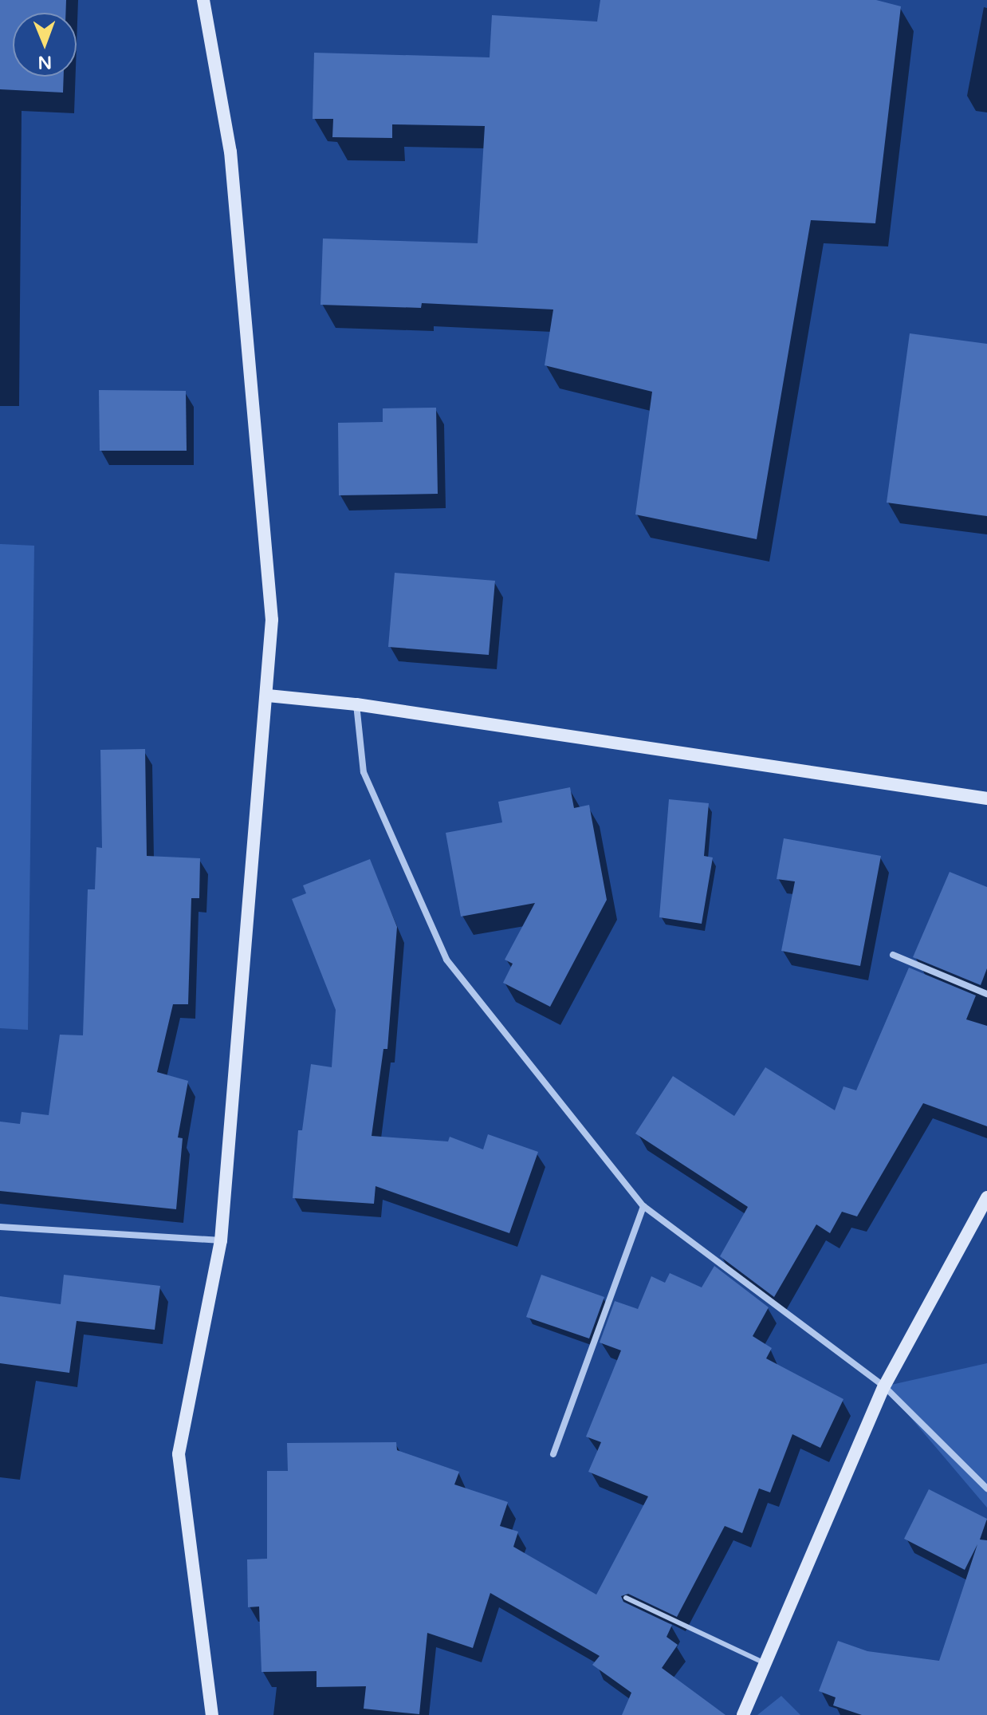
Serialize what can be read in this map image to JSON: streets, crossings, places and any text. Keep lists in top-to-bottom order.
{
  "north": "bottom"
}
